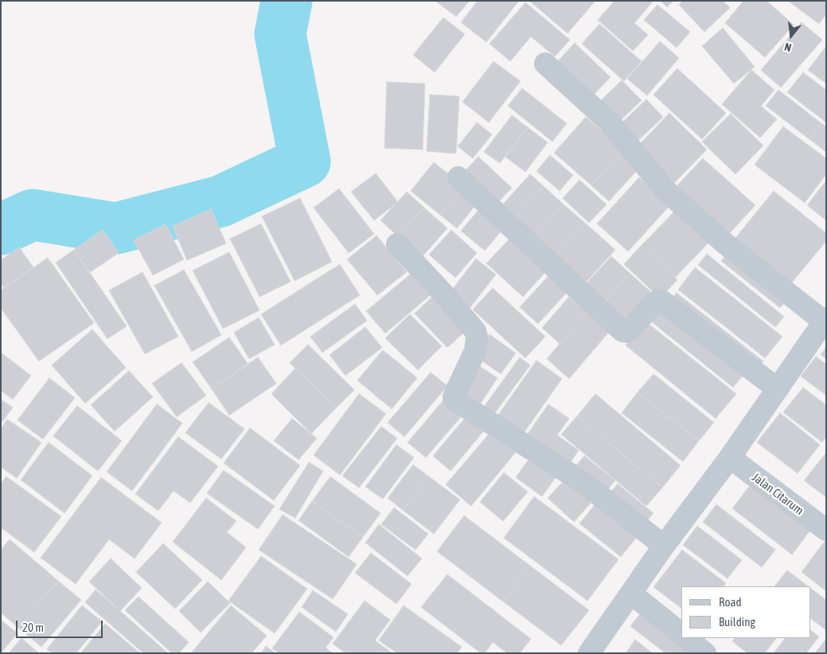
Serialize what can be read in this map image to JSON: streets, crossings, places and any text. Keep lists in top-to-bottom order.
{
  "streets": {
    "street": ["Jalan Citarum"]
  },
  "legend": ["Road", "Building"],
  "scale_bar": "20 m",
  "north": "bottom"
}
